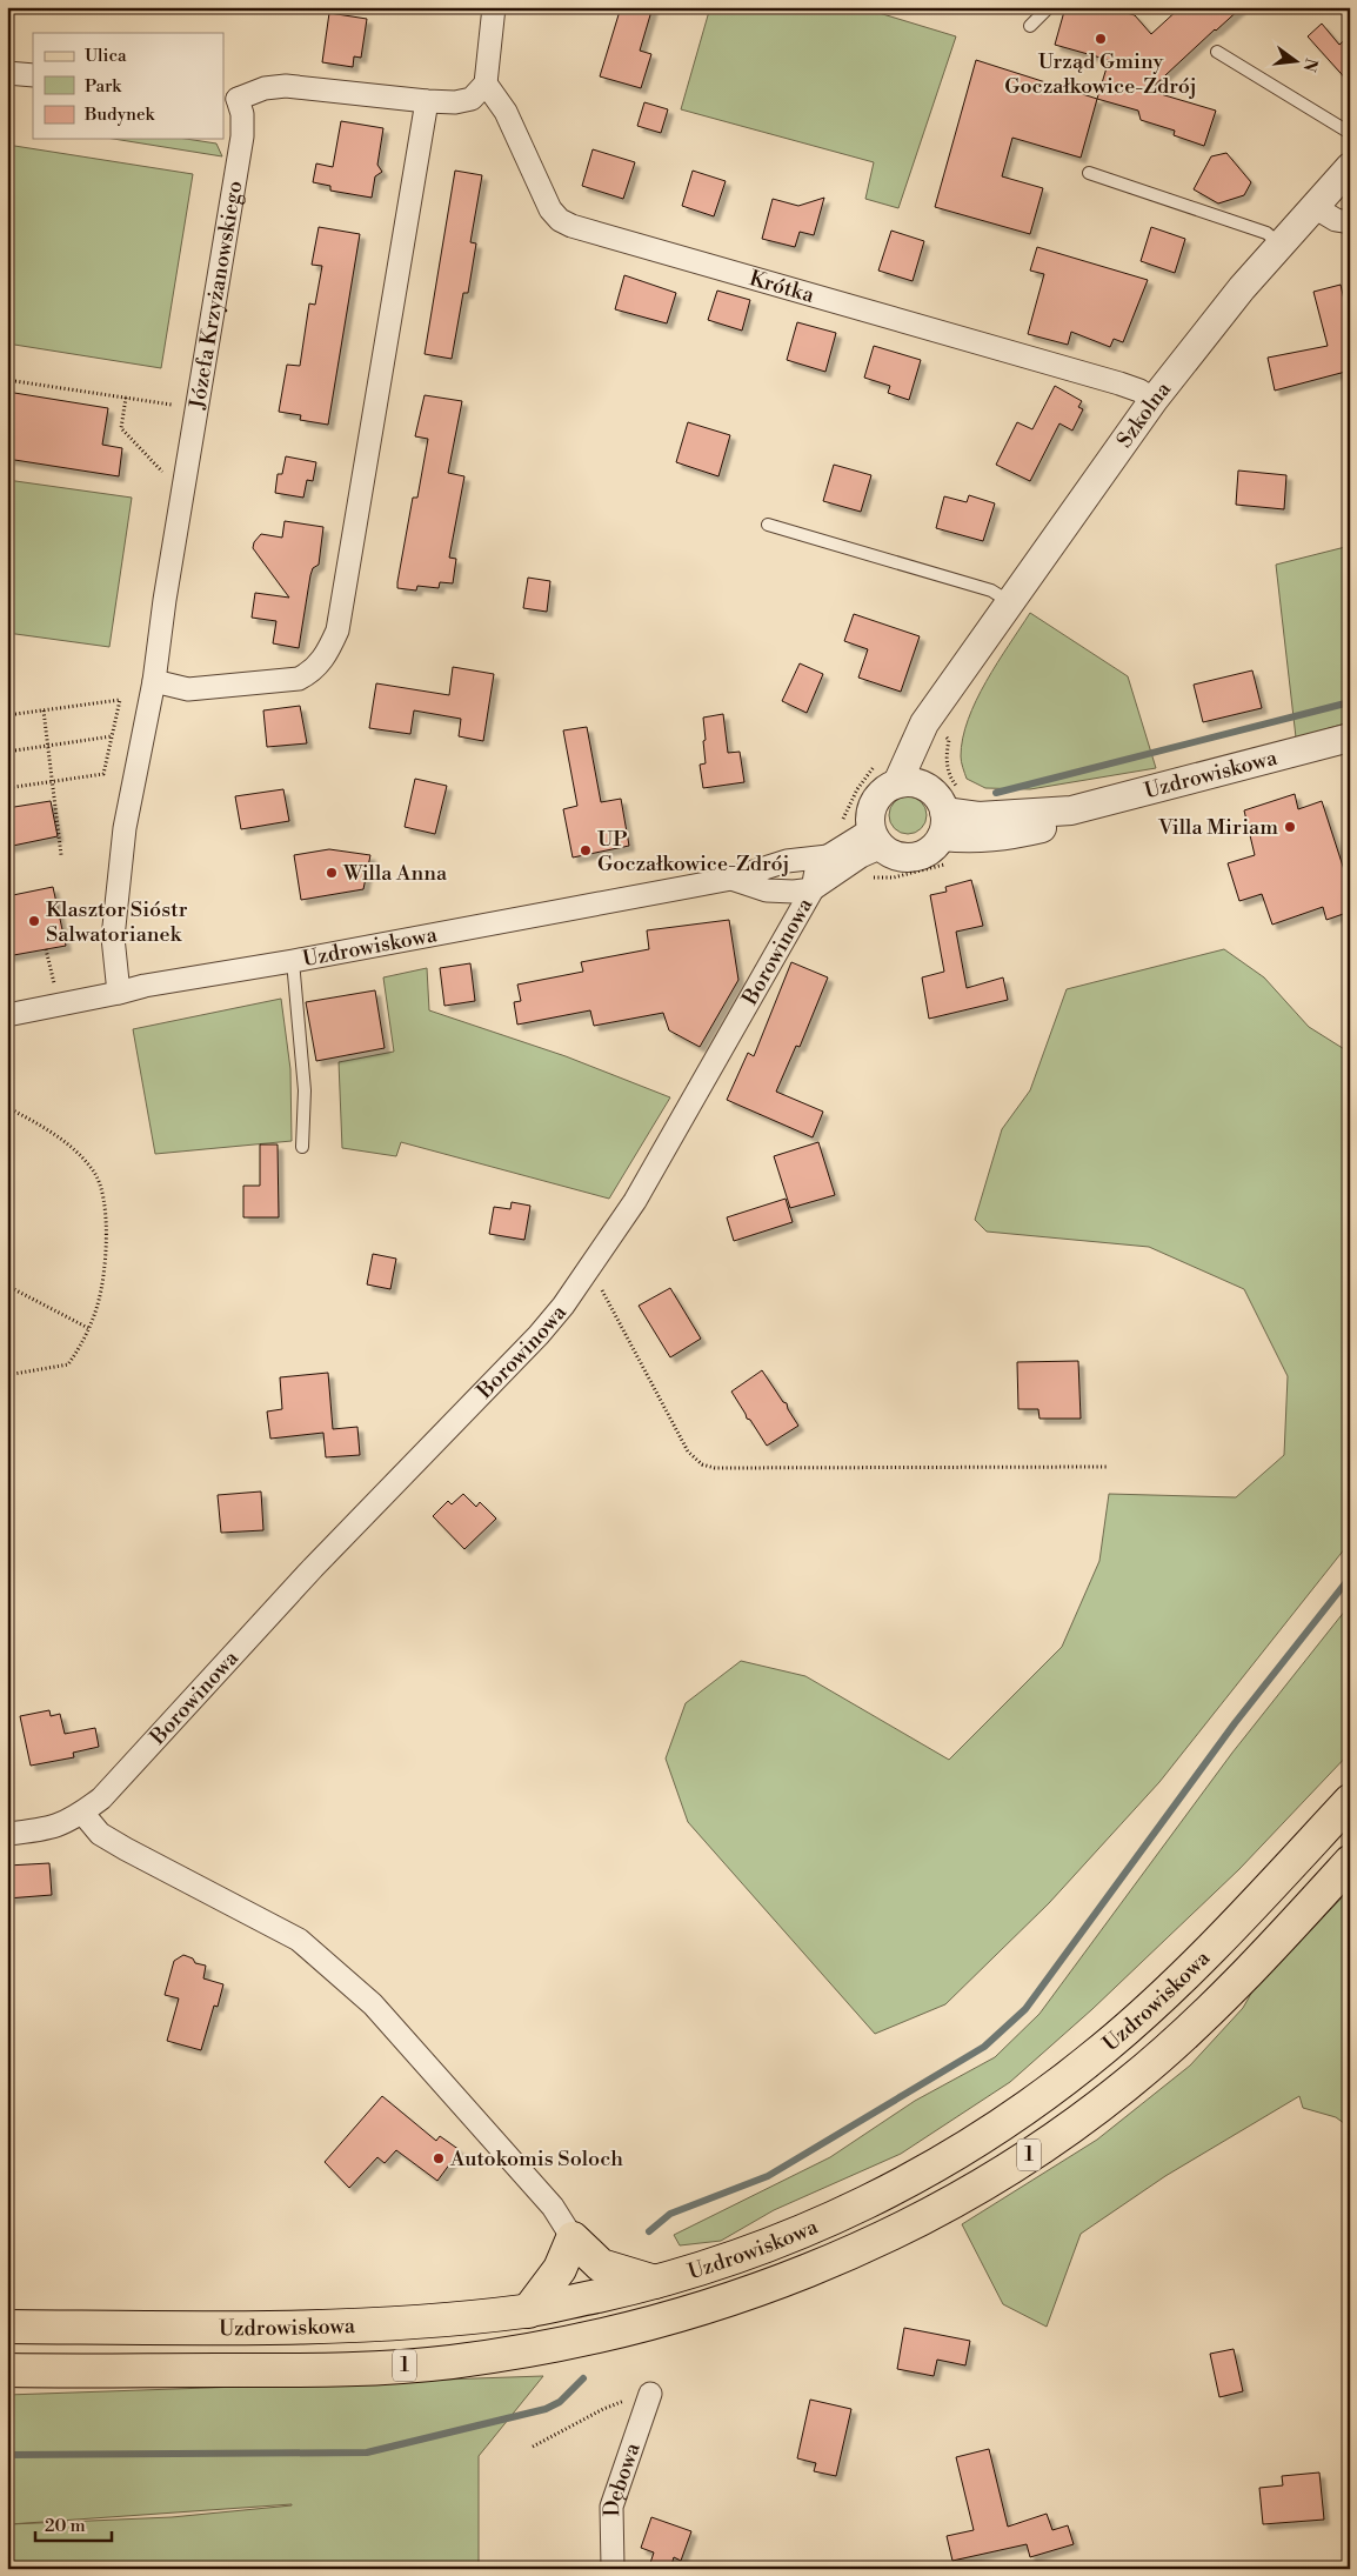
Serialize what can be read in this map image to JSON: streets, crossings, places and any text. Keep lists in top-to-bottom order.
{
  "streets": {
    "main road": ["Uzdrowiskowa", "1"],
    "street": [
      "Krótka",
      "Józefa Krzyżanowskiego",
      "Szkolna",
      "Borowinowa",
      "Dębowa"
    ]
  },
  "crossings": [
    ["Krótka", "Józefa Krzyżanowskiego"],
    ["Krótka", "Szkolna"],
    ["Józefa Krzyżanowskiego", "Uzdrowiskowa"],
    ["Szkolna", "Uzdrowiskowa"],
    ["Szkolna", "Borowinowa"],
    ["Uzdrowiskowa", "Borowinowa"]
  ],
  "places": [
    "Urząd Gminy Goczałkowice-Zdrój",
    "Villa Miriam",
    "UP Goczałkowice-Zdrój",
    "Willa Anna",
    "Klasztor Sióstr Salwatorianek",
    "Autokomis Soloch"
  ],
  "legend": ["Ulica", "Park", "Budynek"],
  "scale_bar": "20 m",
  "north": "right"
}
